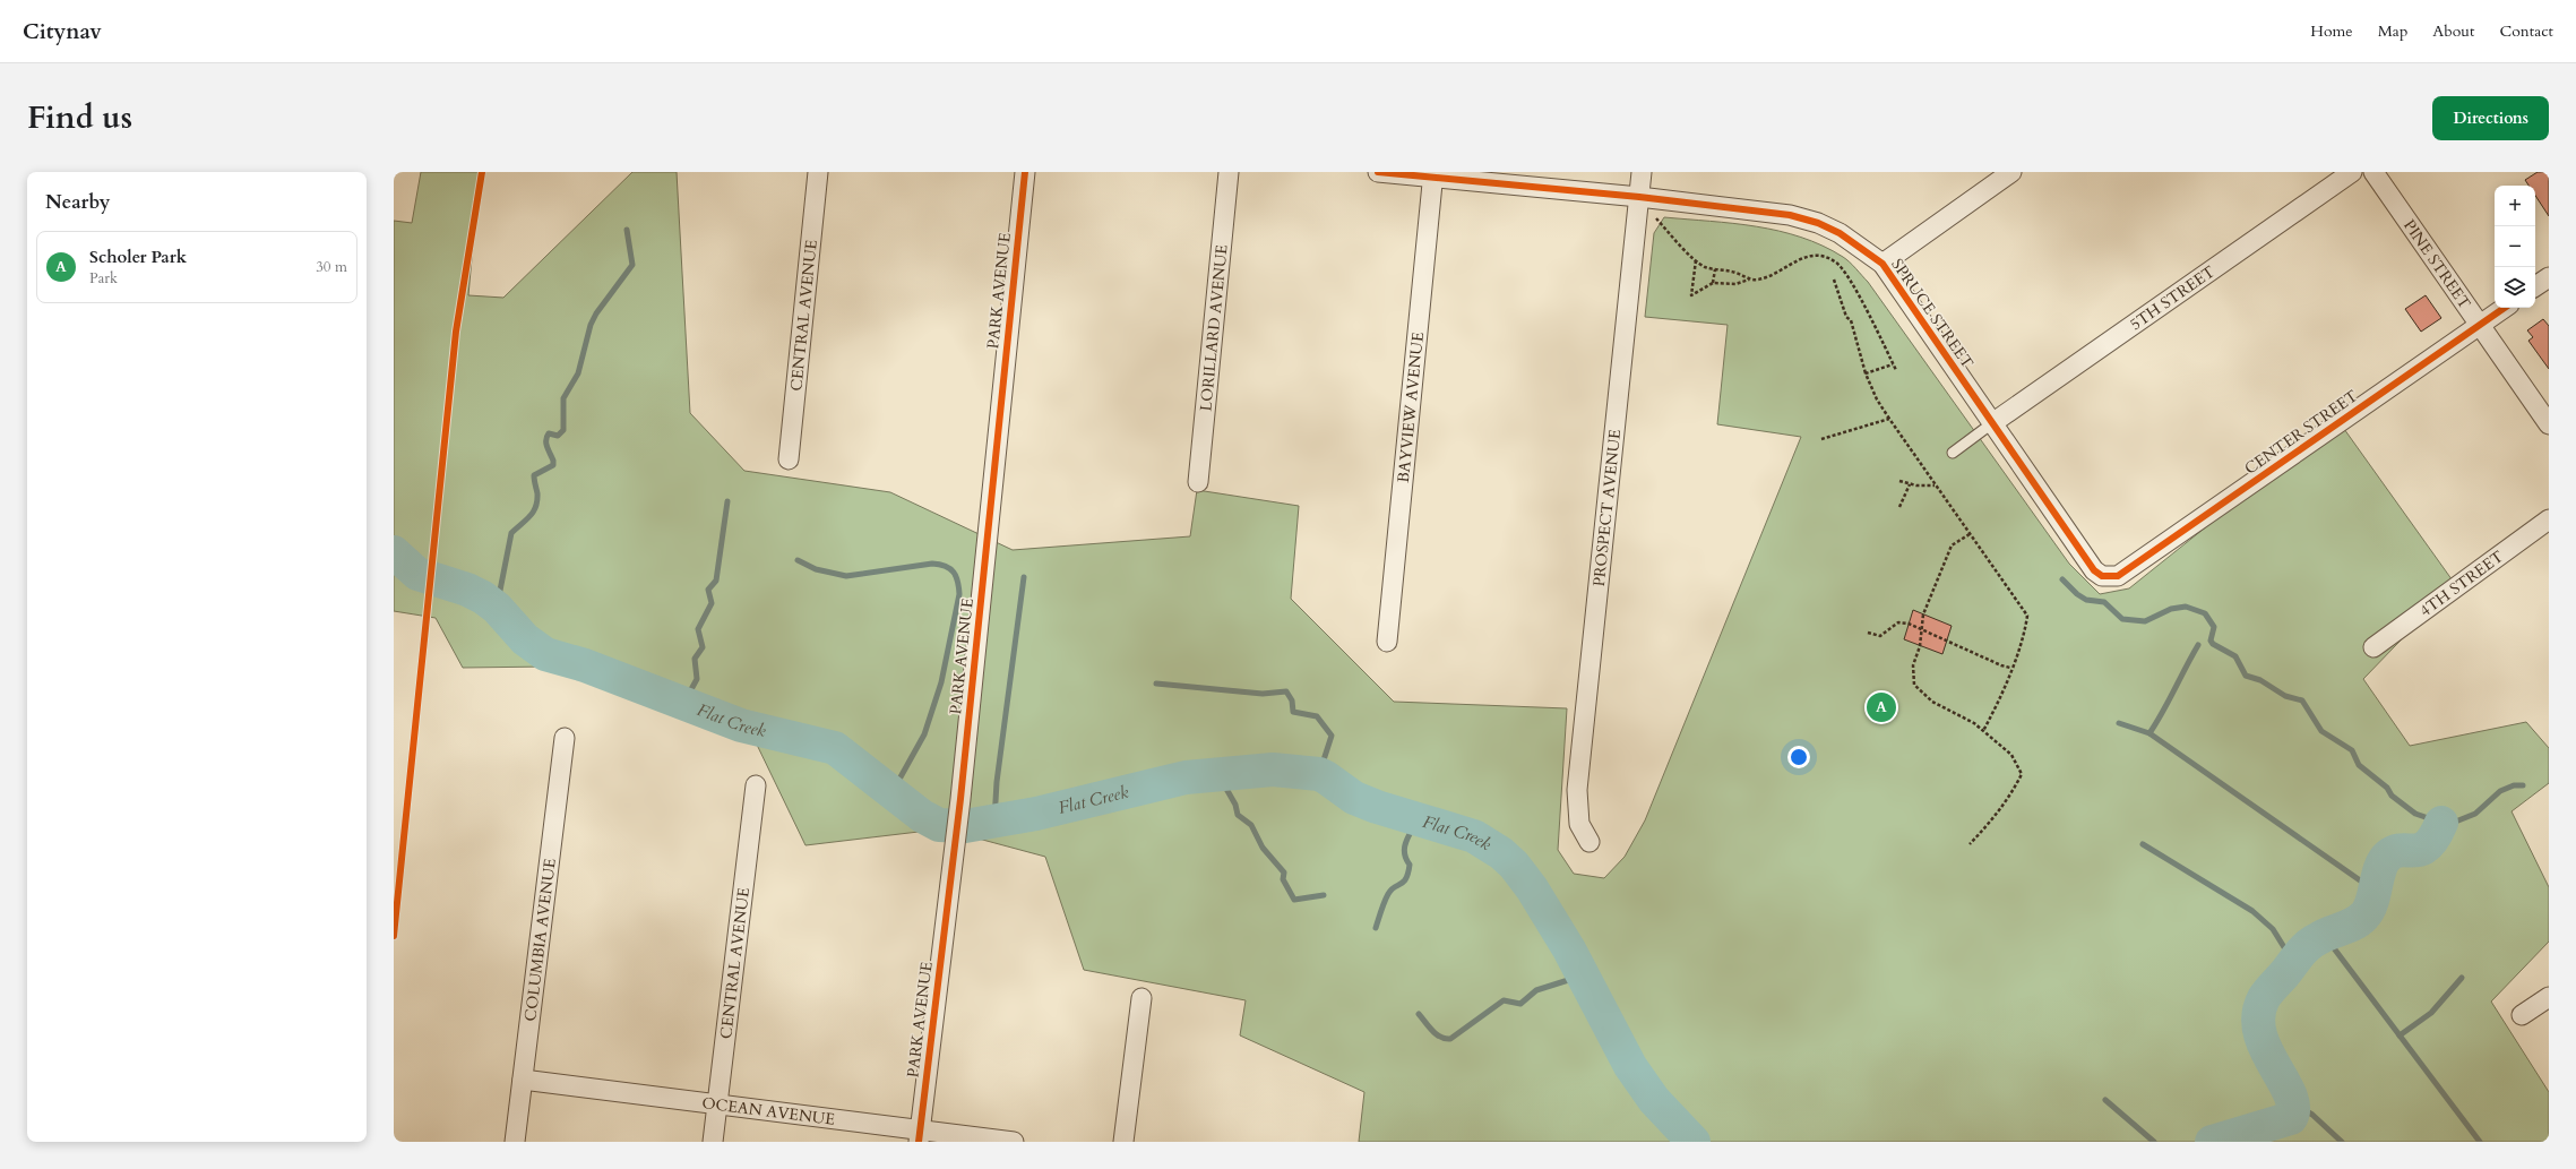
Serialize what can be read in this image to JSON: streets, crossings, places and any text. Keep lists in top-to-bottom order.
{
  "streets": {
    "street": [
      "PINE STREET",
      "PARK AVENUE",
      "5TH STREET",
      "SPRUCE STREET",
      "CENTRAL AVENUE",
      "LORILLARD AVENUE",
      "BAYVIEW AVENUE",
      "CENTER STREET",
      "PROSPECT AVENUE",
      "4TH STREET",
      "COLUMBIA AVENUE",
      "OCEAN AVENUE"
    ]
  },
  "crossings": [
    ["PINE STREET", "CENTER STREET"],
    ["PARK AVENUE", "OCEAN AVENUE"],
    ["5TH STREET", "SPRUCE STREET"],
    ["SPRUCE STREET", "BAYVIEW AVENUE"],
    ["SPRUCE STREET", "CENTER STREET"],
    ["SPRUCE STREET", "PROSPECT AVENUE"],
    ["CENTRAL AVENUE", "OCEAN AVENUE"],
    ["COLUMBIA AVENUE", "OCEAN AVENUE"]
  ],
  "water": ["Flat Creek"],
  "page": {
    "header": "Citynav",
    "nav": [
      "Home",
      "Map",
      "About",
      "Contact"
    ],
    "title": "Find us",
    "buttons": "Directions",
    "heading": "Nearby",
    "map_buttons": ["+", "−"],
    "list": [
      {
        "mark": "A",
        "name": "Scholer Park",
        "note": "Park",
        "value": "30 m"
      }
    ],
    "pins": "A"
  }
}
